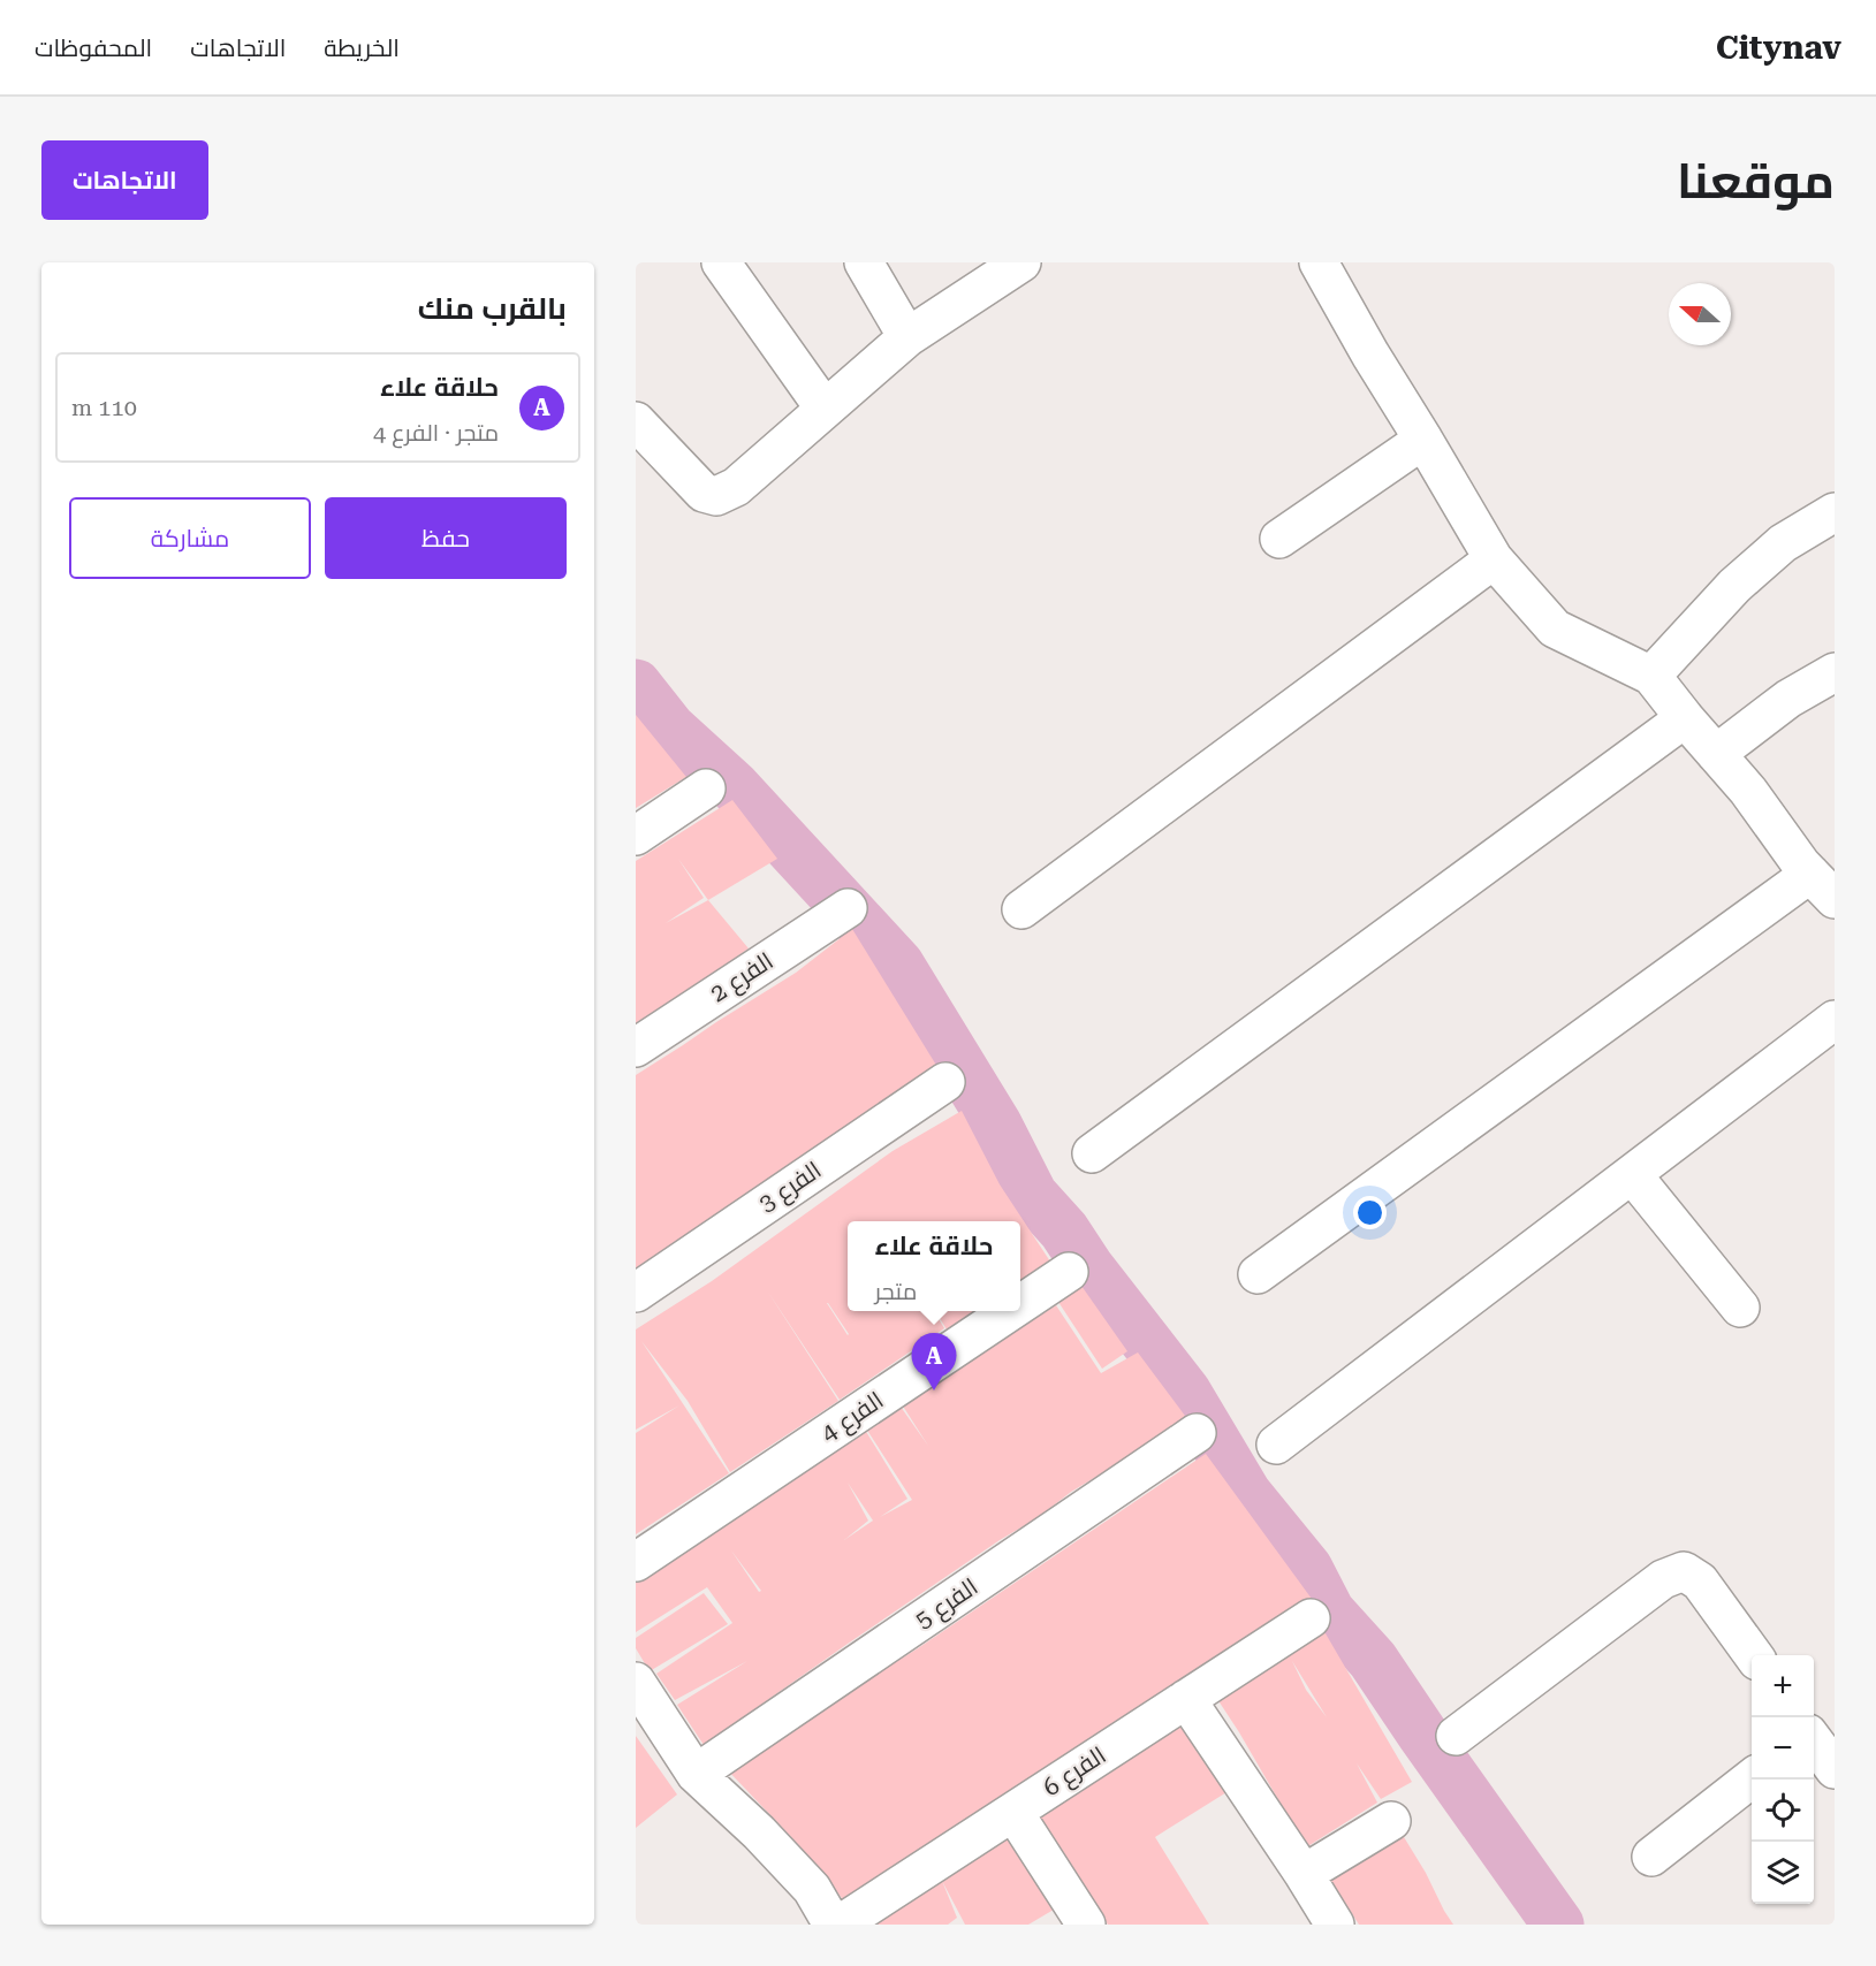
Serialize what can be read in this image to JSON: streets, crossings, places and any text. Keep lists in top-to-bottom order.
{
  "streets": {
    "street": [
      "الفرع 2",
      "الفرع 3",
      "الفرع 4",
      "الفرع 5",
      "الفرع 6"
    ]
  },
  "north": "left",
  "page": {
    "header": "Citynav",
    "nav": ["الخريطة", "الاتجاهات", "المحفوظات"],
    "title": "موقعنا",
    "buttons": [
      "الاتجاهات",
      ["حفظ", "مشاركة"]
    ],
    "heading": "بالقرب منك",
    "list": [
      {
        "mark": "A",
        "name": "حلاقة علاء",
        "note": "متجر · الفرع 4",
        "value": "110 m"
      }
    ],
    "popup": ["حلاقة علاء", "متجر"],
    "pins": "A",
    "map_buttons": ["+", "−"]
  }
}
